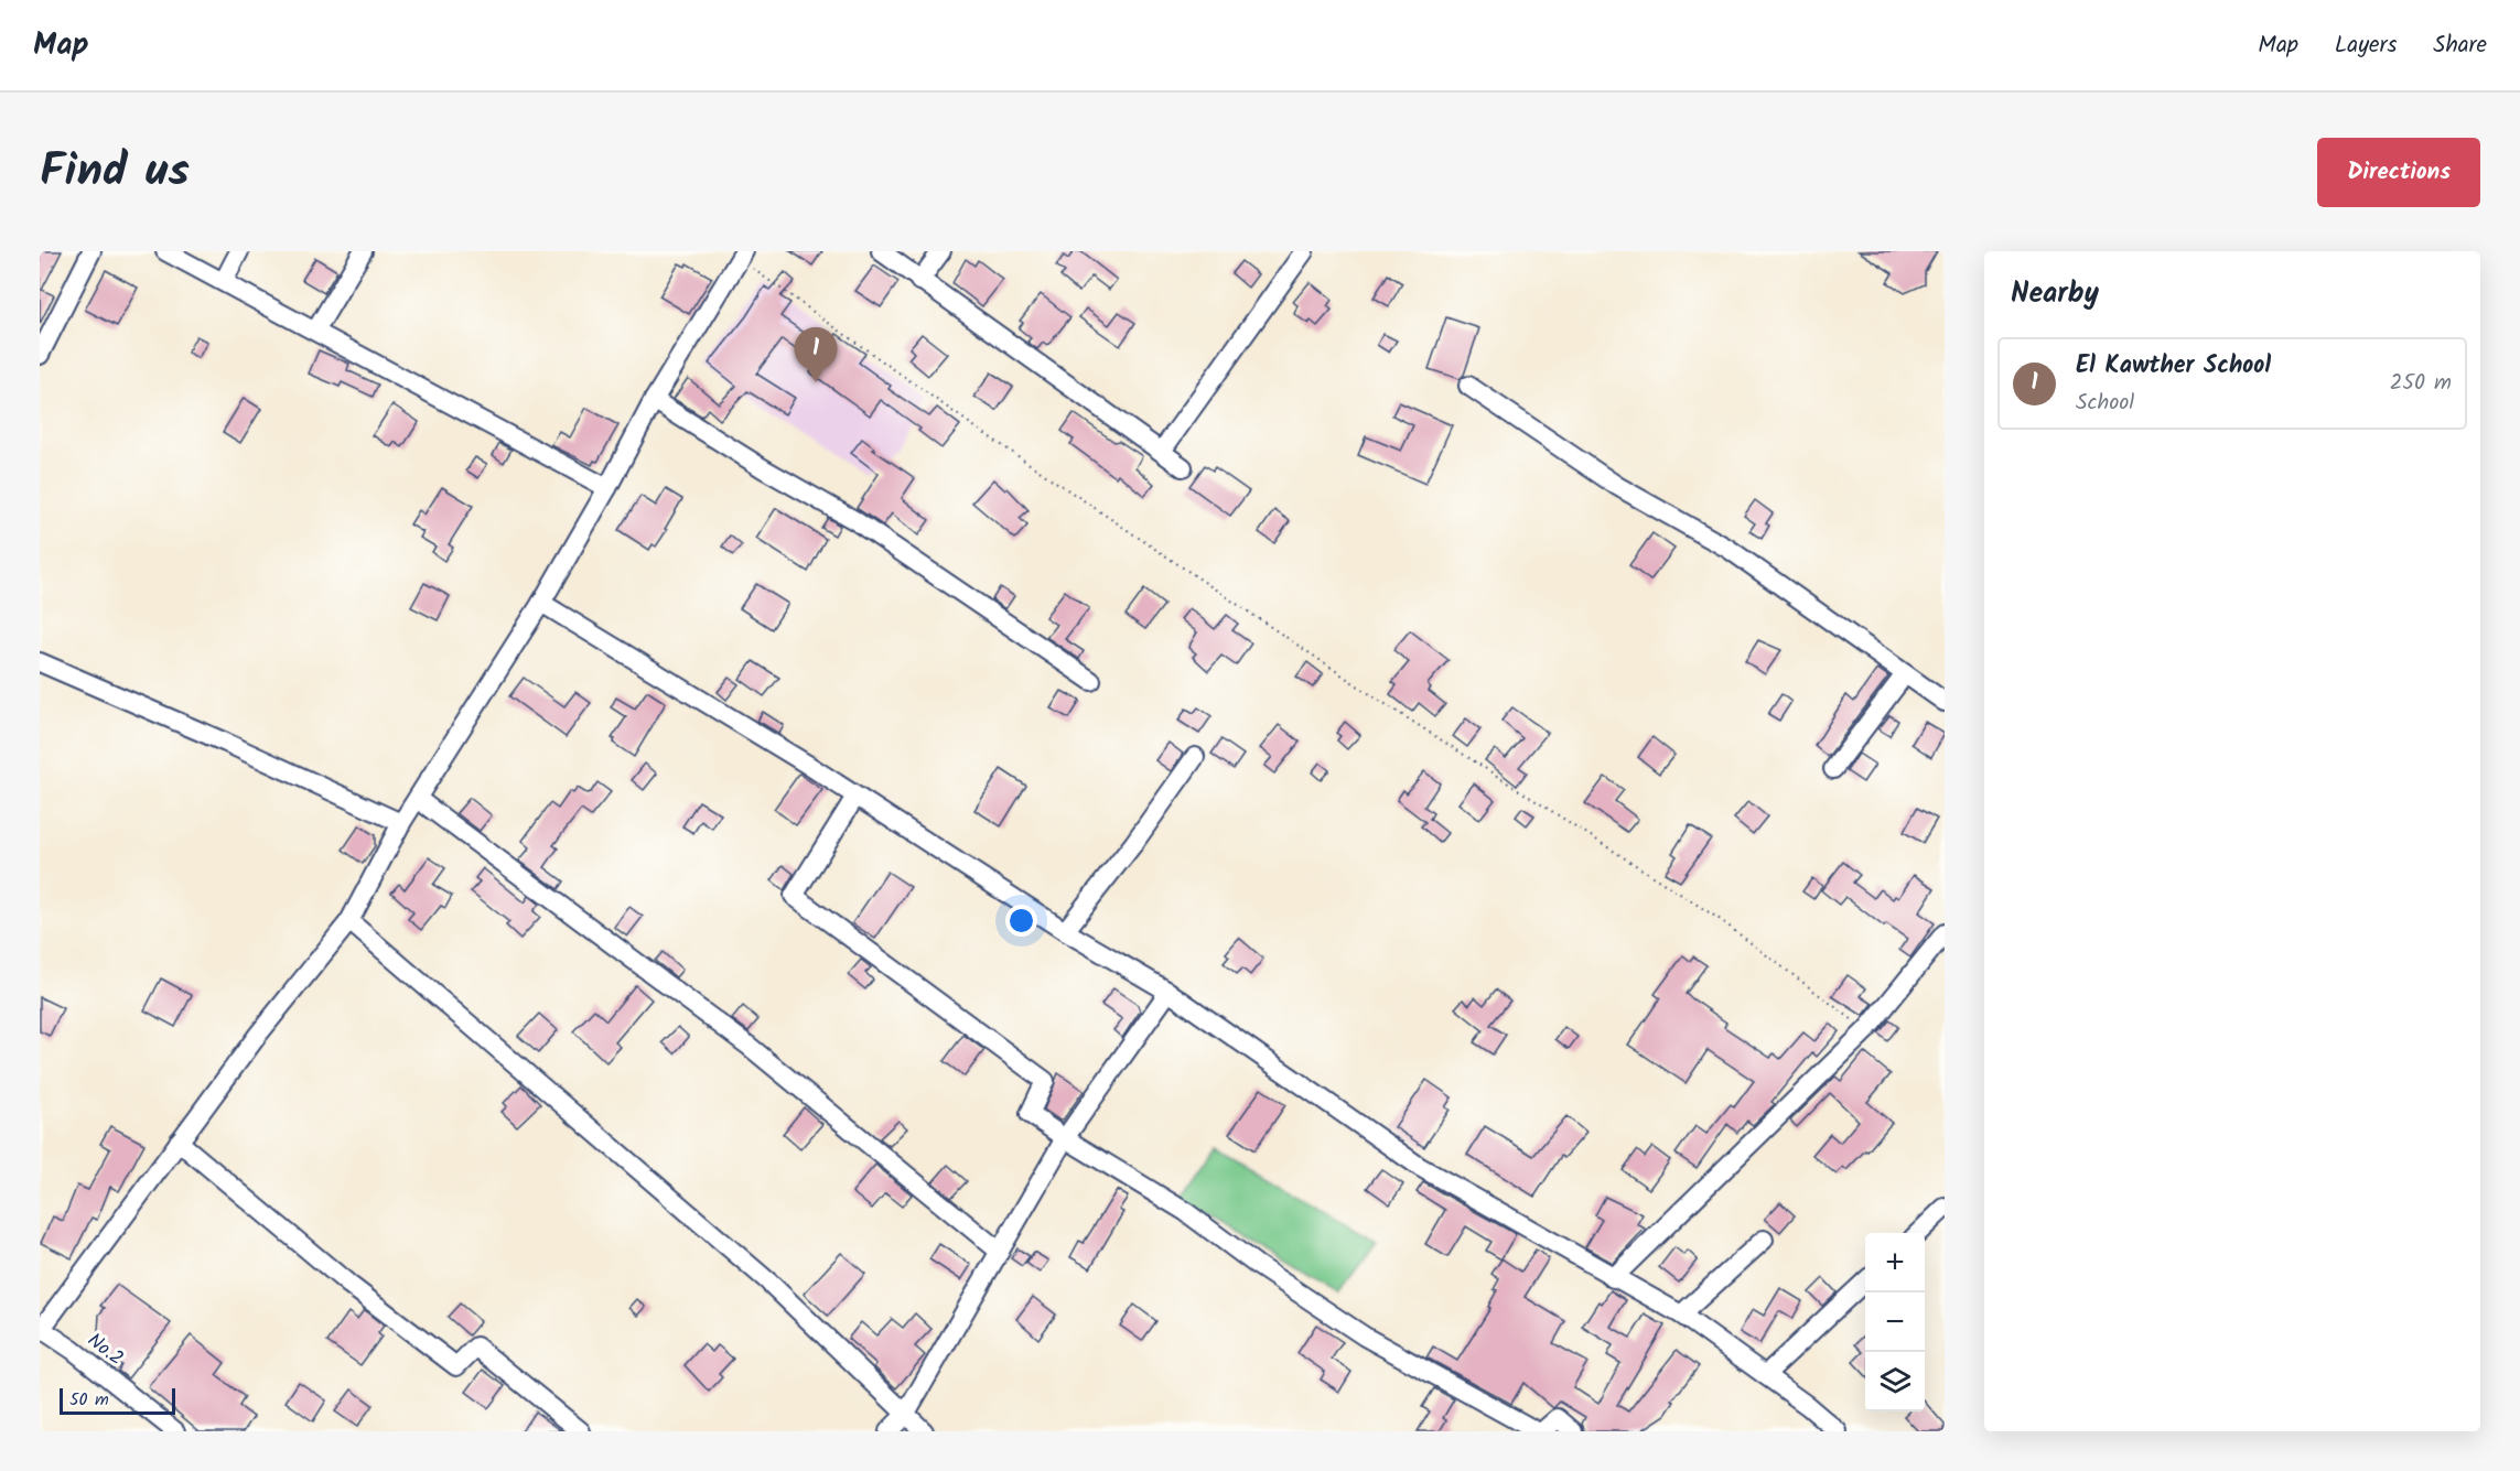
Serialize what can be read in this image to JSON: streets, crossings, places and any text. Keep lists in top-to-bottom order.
{
  "streets": {
    "street": ["No.2"]
  },
  "scale_bar": "50 m",
  "page": {
    "header": "Map",
    "nav": ["Map", "Layers", "Share"],
    "title": "Find us",
    "buttons": "Directions",
    "heading": "Nearby",
    "pins": "1",
    "list": [
      {
        "mark": "1",
        "name": "El Kawther School",
        "note": "School",
        "value": "250 m"
      }
    ],
    "map_buttons": ["+", "−"],
    "scale": "50 m"
  }
}
